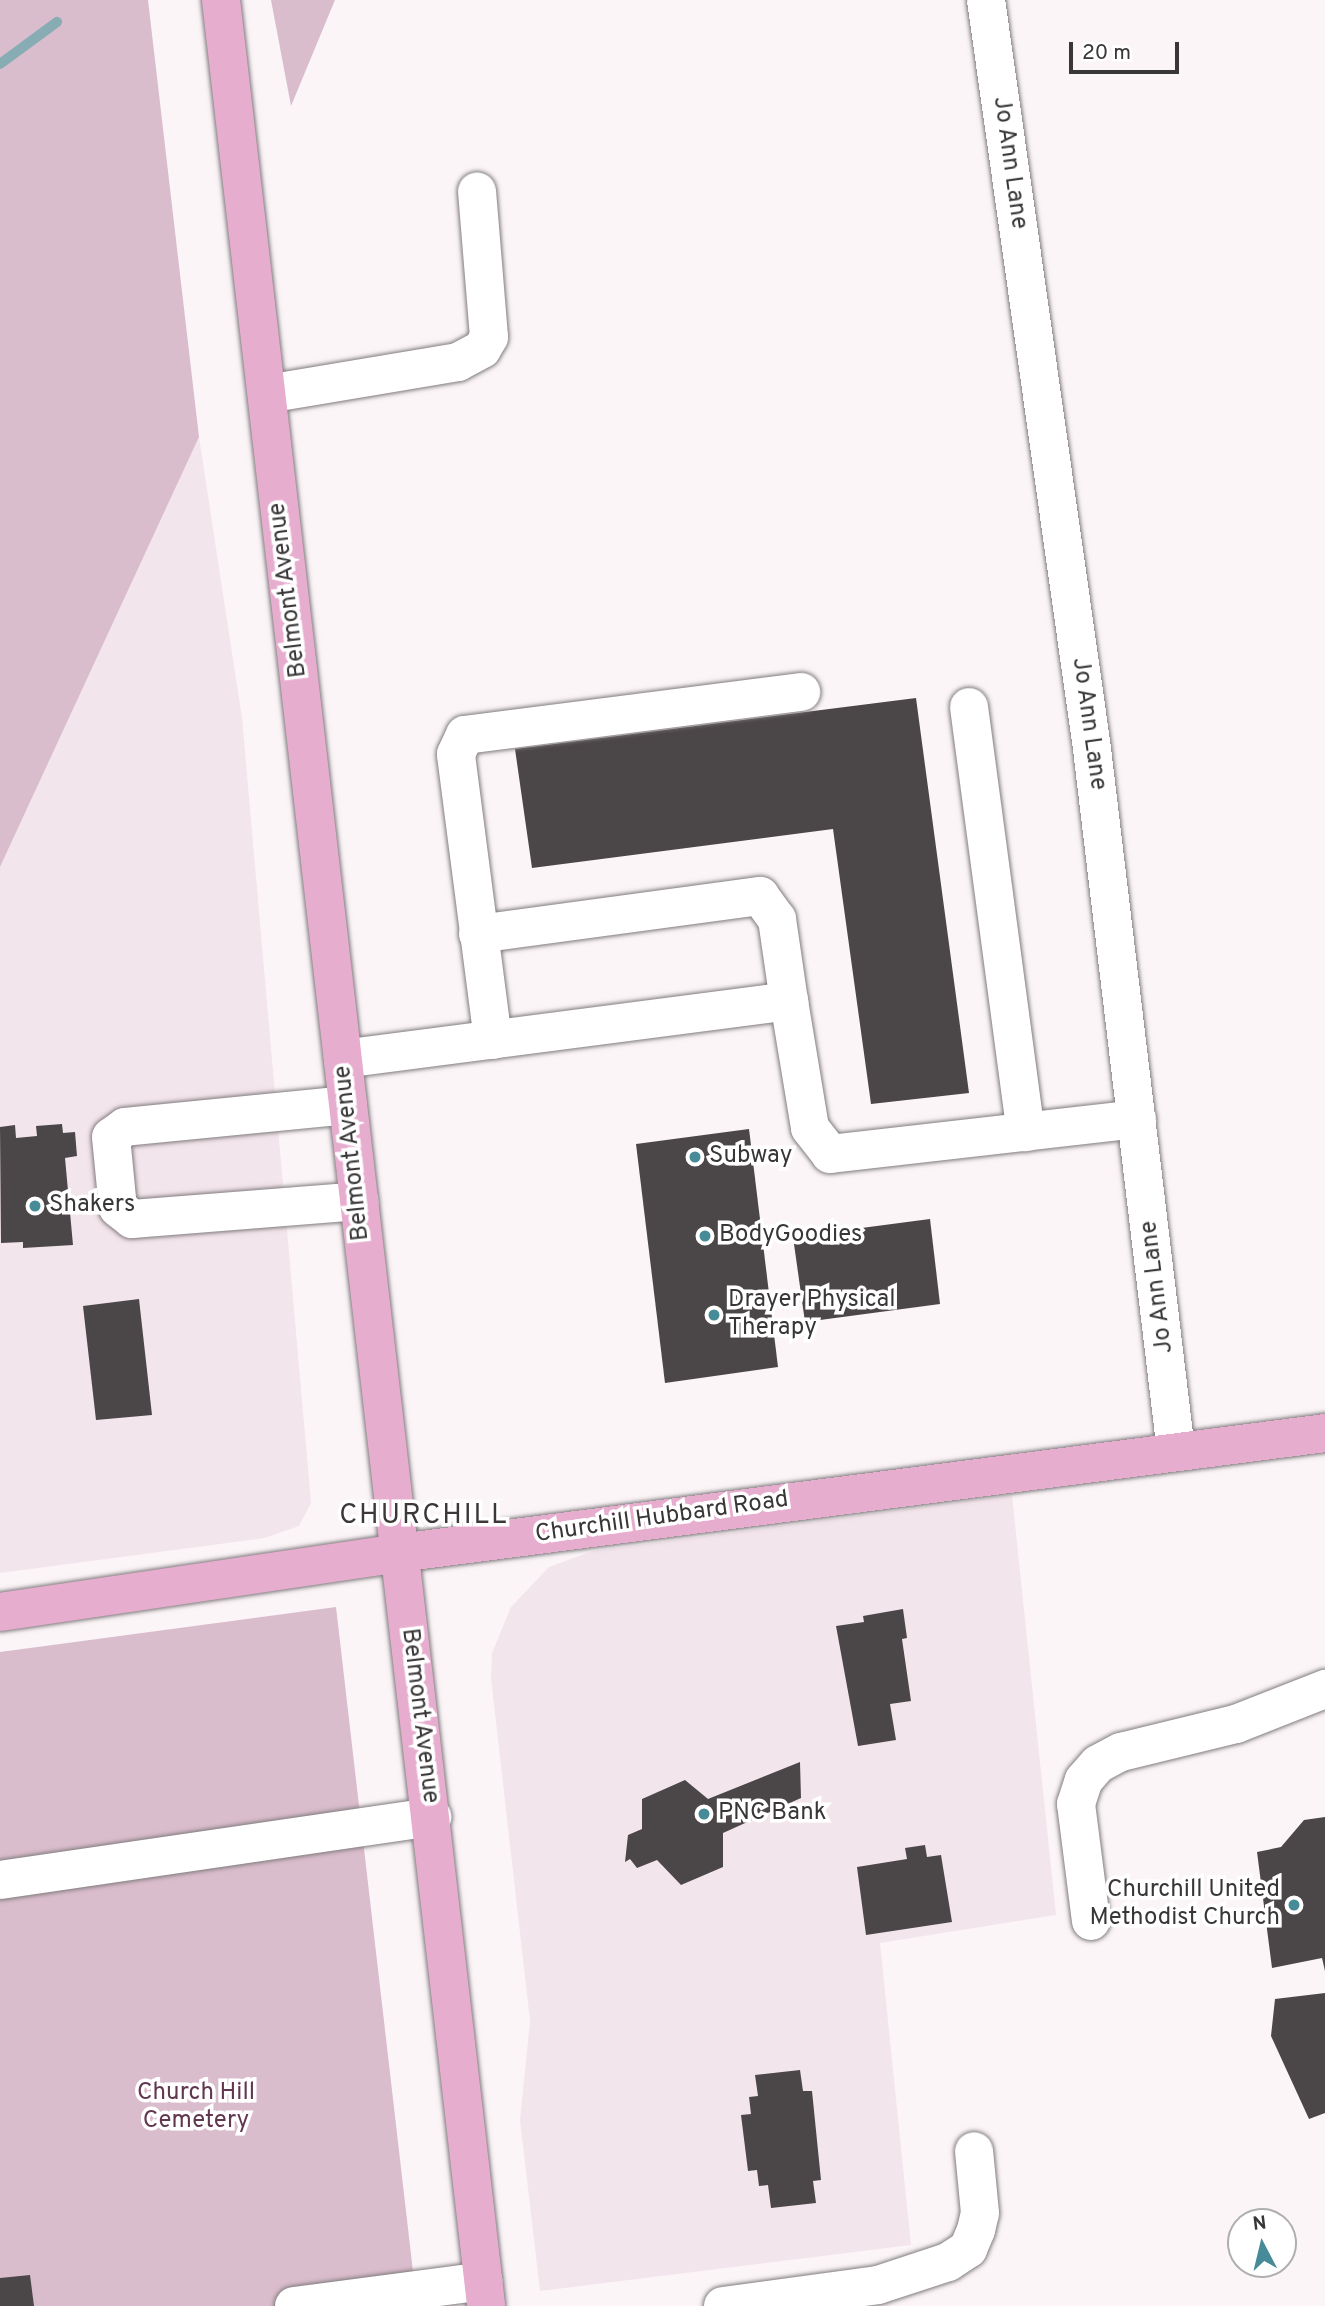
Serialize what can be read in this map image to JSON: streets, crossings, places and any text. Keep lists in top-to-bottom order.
{
  "streets": {
    "main road": ["Belmont Avenue", "Churchill Hubbard Road"],
    "street": ["Jo Ann Lane"]
  },
  "crossings": [
    ["Jo Ann Lane", "Churchill Hubbard Road"],
    ["Belmont Avenue", "Churchill Hubbard Road"]
  ],
  "districts": ["CHURCHILL"],
  "parks": ["Church Hill Cemetery"],
  "places": [
    "Subway",
    "Shakers",
    "BodyGoodies",
    "Drayer Physical Therapy",
    "PNC Bank",
    "Churchill United Methodist Church"
  ],
  "scale_bar": "20 m",
  "north": "top"
}
